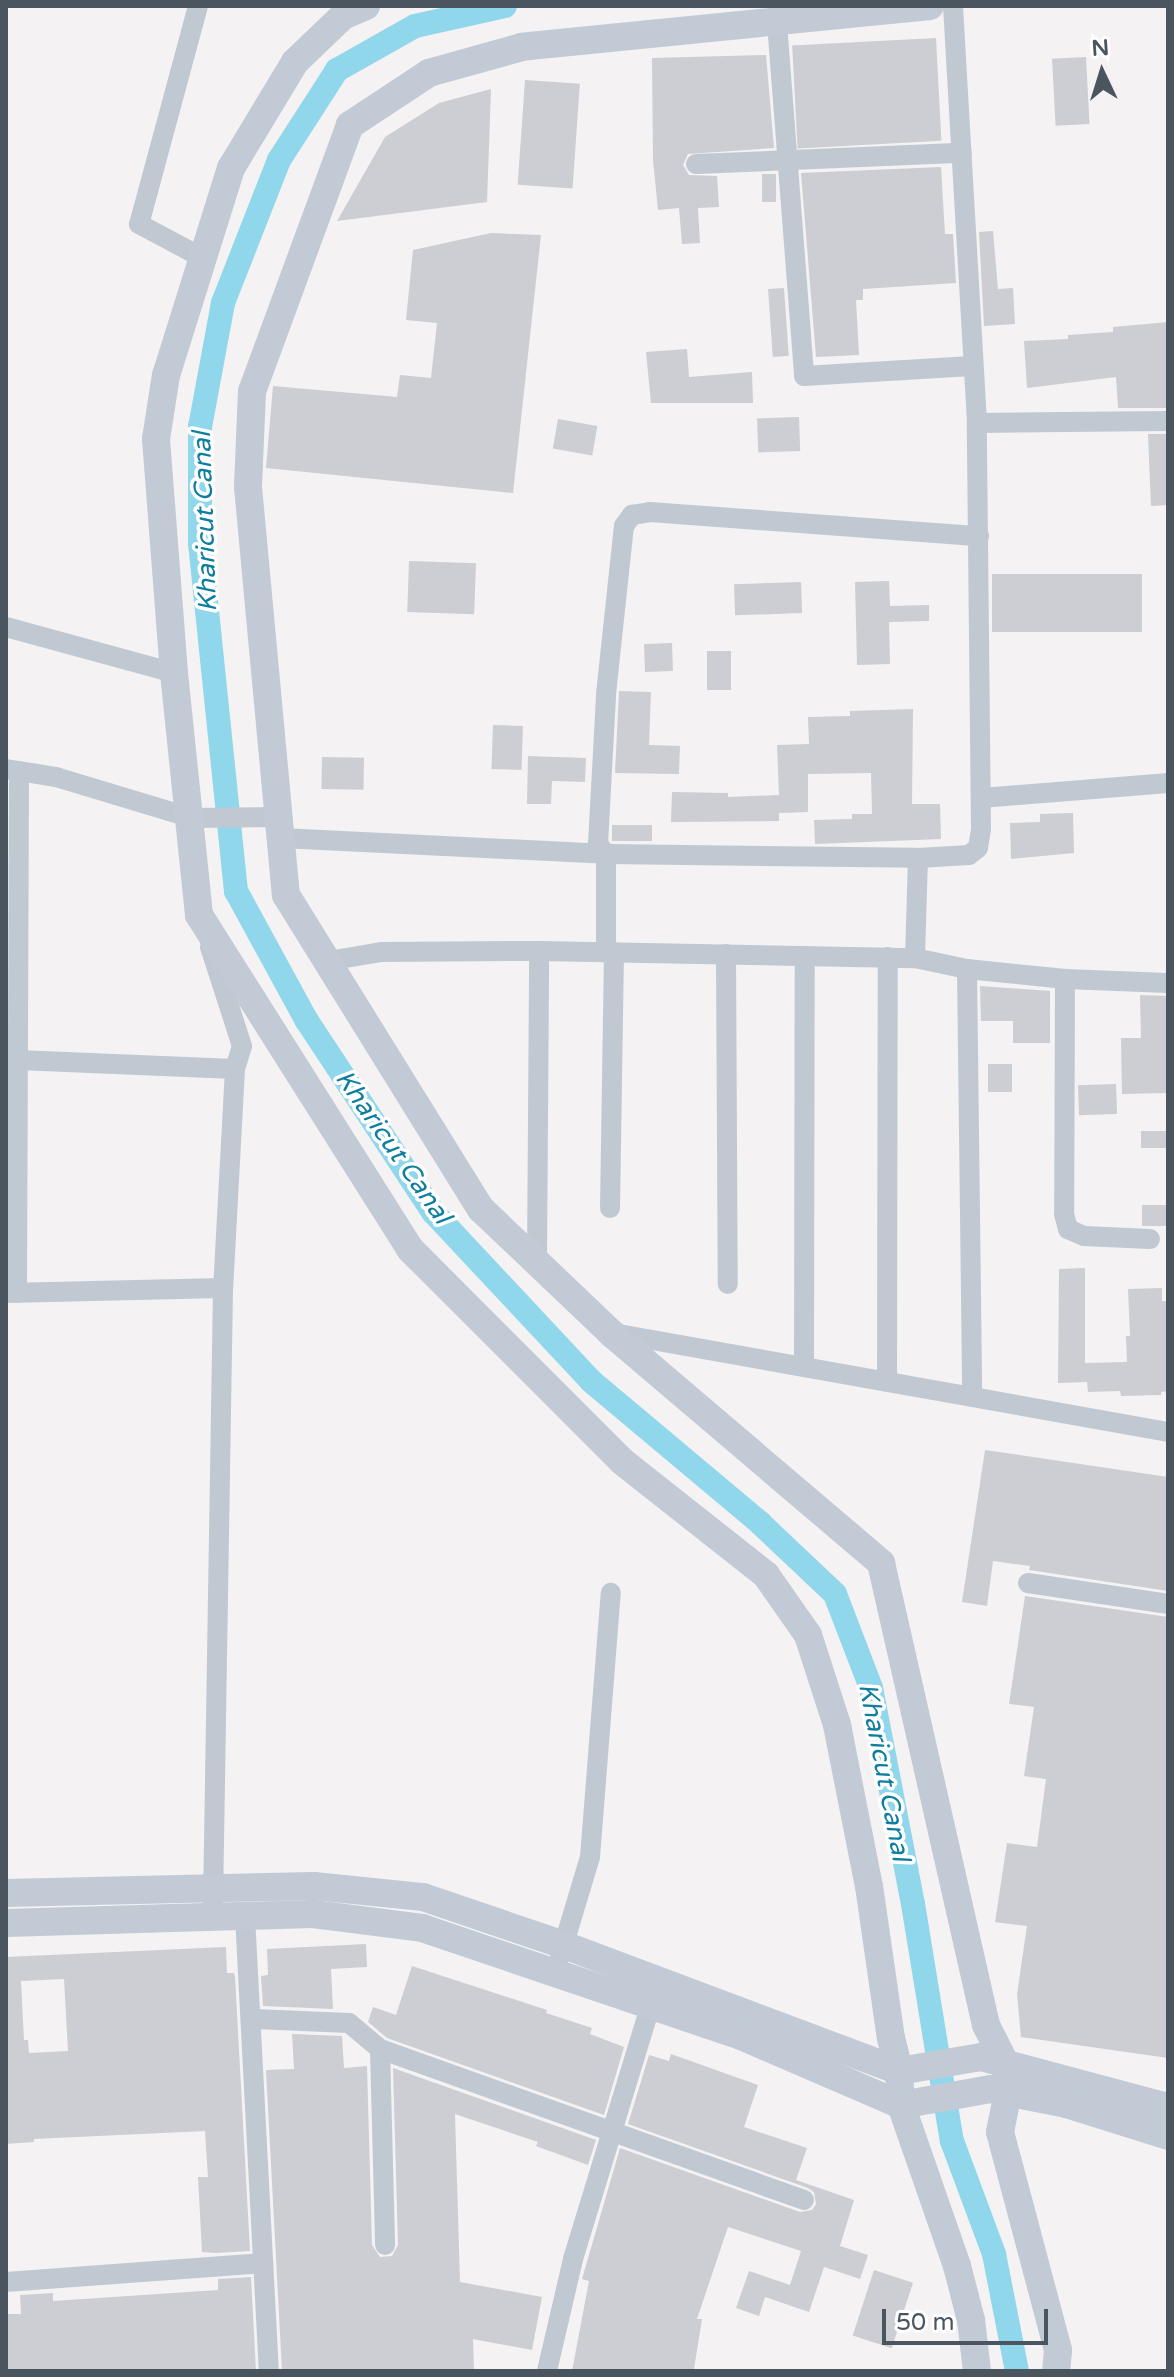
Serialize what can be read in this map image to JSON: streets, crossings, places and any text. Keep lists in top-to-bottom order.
{
  "water": ["Kharicut Canal"],
  "scale_bar": "50 m",
  "north": "top"
}
